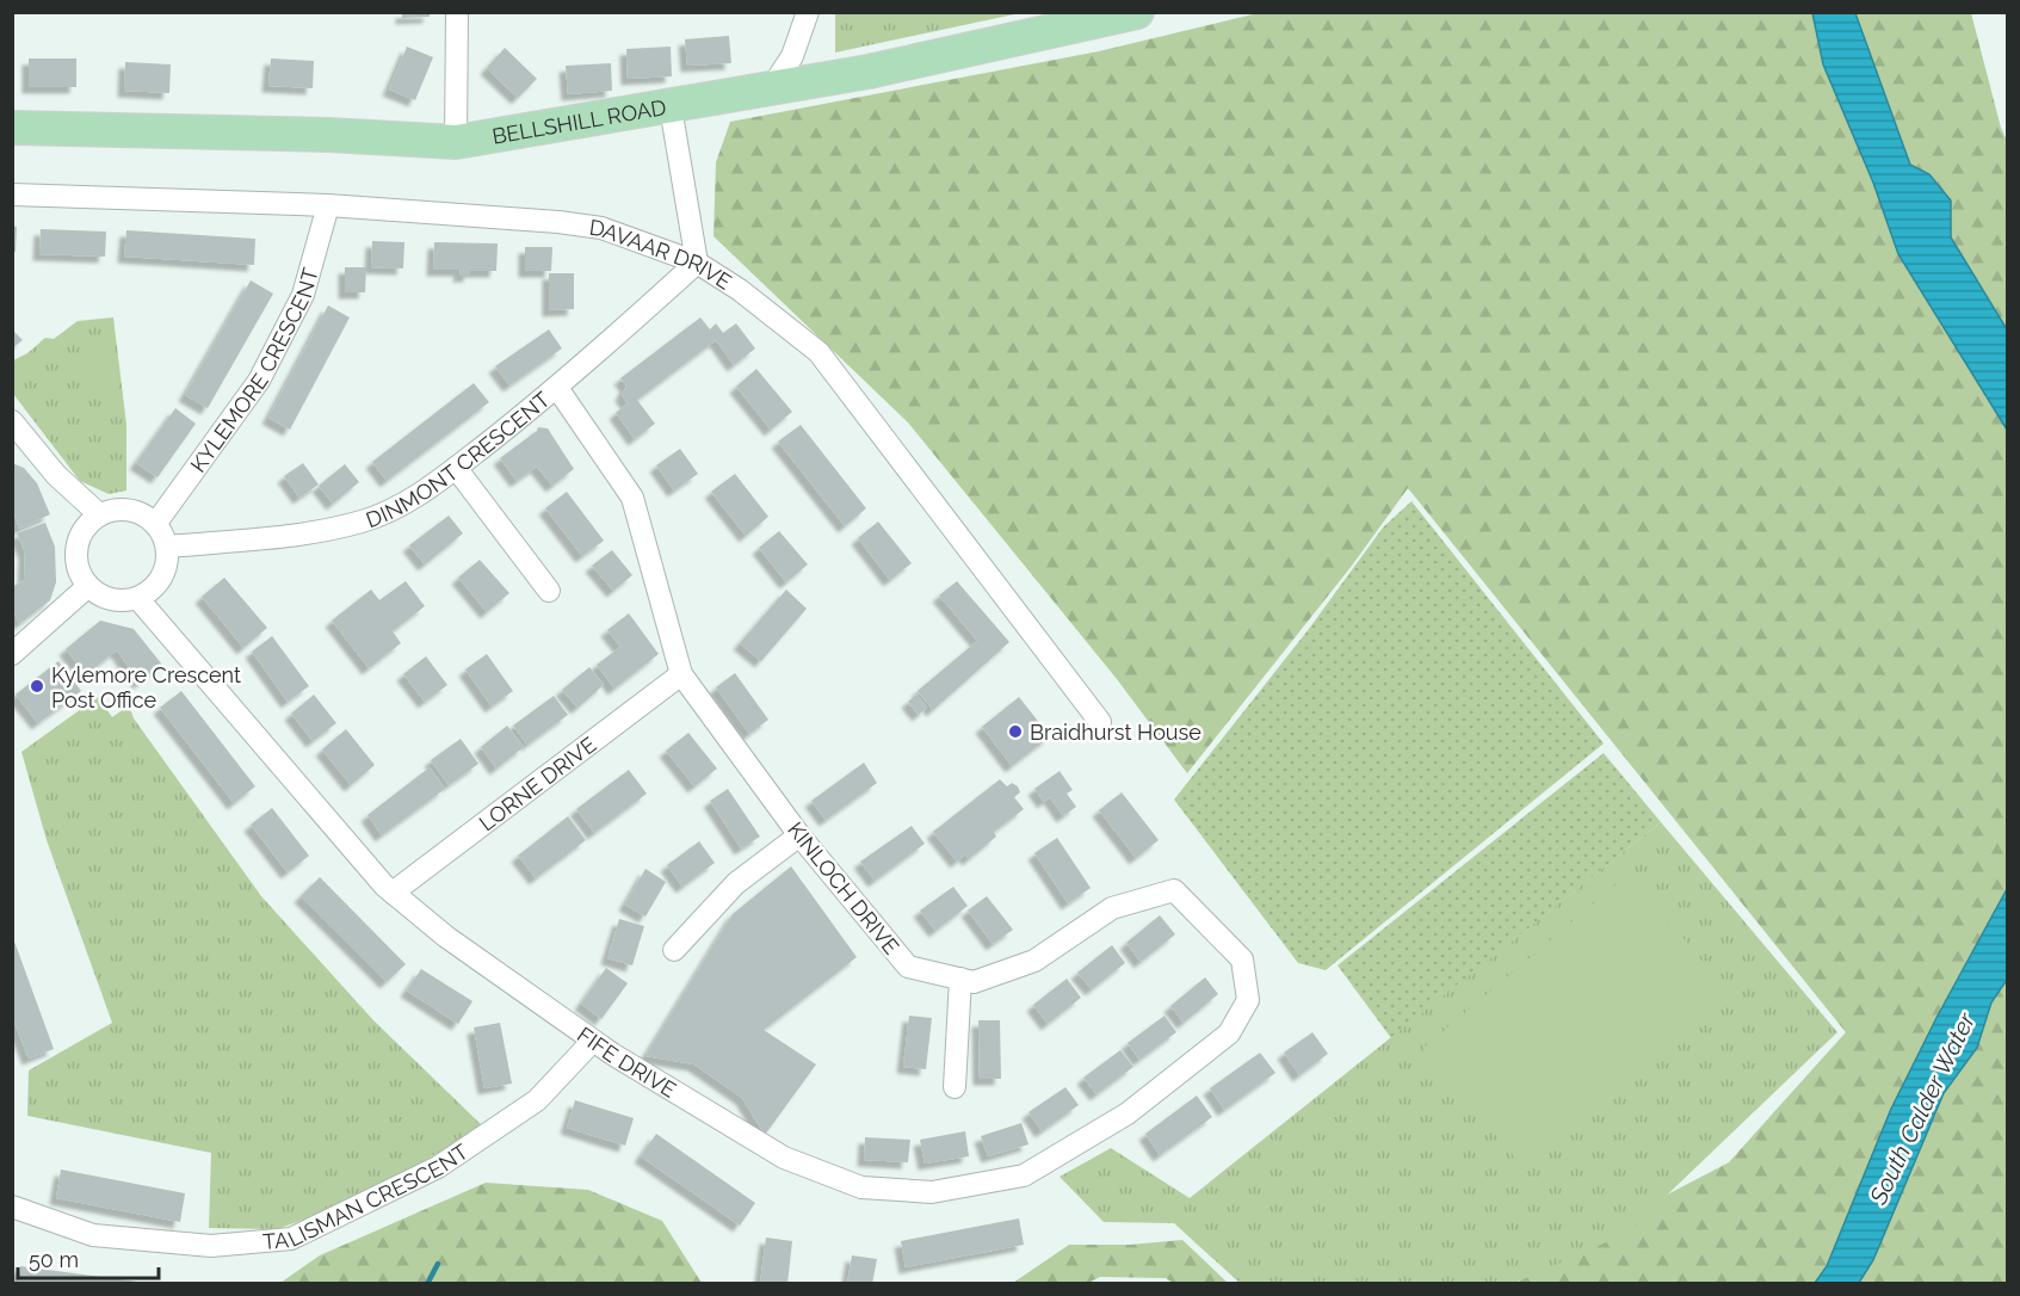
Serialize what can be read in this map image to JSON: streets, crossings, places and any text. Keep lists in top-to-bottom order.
{
  "streets": {
    "main road": ["BELLSHILL ROAD"],
    "street": [
      "DAVAAR DRIVE",
      "KYLEMORE CRESCENT",
      "DINMONT CRESCENT",
      "LORNE DRIVE",
      "KINLOCH DRIVE",
      "FIFE DRIVE",
      "TALISMAN CRESCENT"
    ]
  },
  "crossings": [
    ["DAVAAR DRIVE", "KYLEMORE CRESCENT"],
    ["DAVAAR DRIVE", "DINMONT CRESCENT"],
    ["KYLEMORE CRESCENT", "DINMONT CRESCENT"],
    ["KYLEMORE CRESCENT", "FIFE DRIVE"],
    ["DINMONT CRESCENT", "FIFE DRIVE"],
    ["LORNE DRIVE", "KINLOCH DRIVE"],
    ["LORNE DRIVE", "FIFE DRIVE"],
    ["KINLOCH DRIVE", "FIFE DRIVE"],
    ["FIFE DRIVE", "TALISMAN CRESCENT"]
  ],
  "water": ["South Calder Water"],
  "places": ["Kylemore Crescent Post Office", "Braidhurst House"],
  "scale_bar": "50 m"
}
